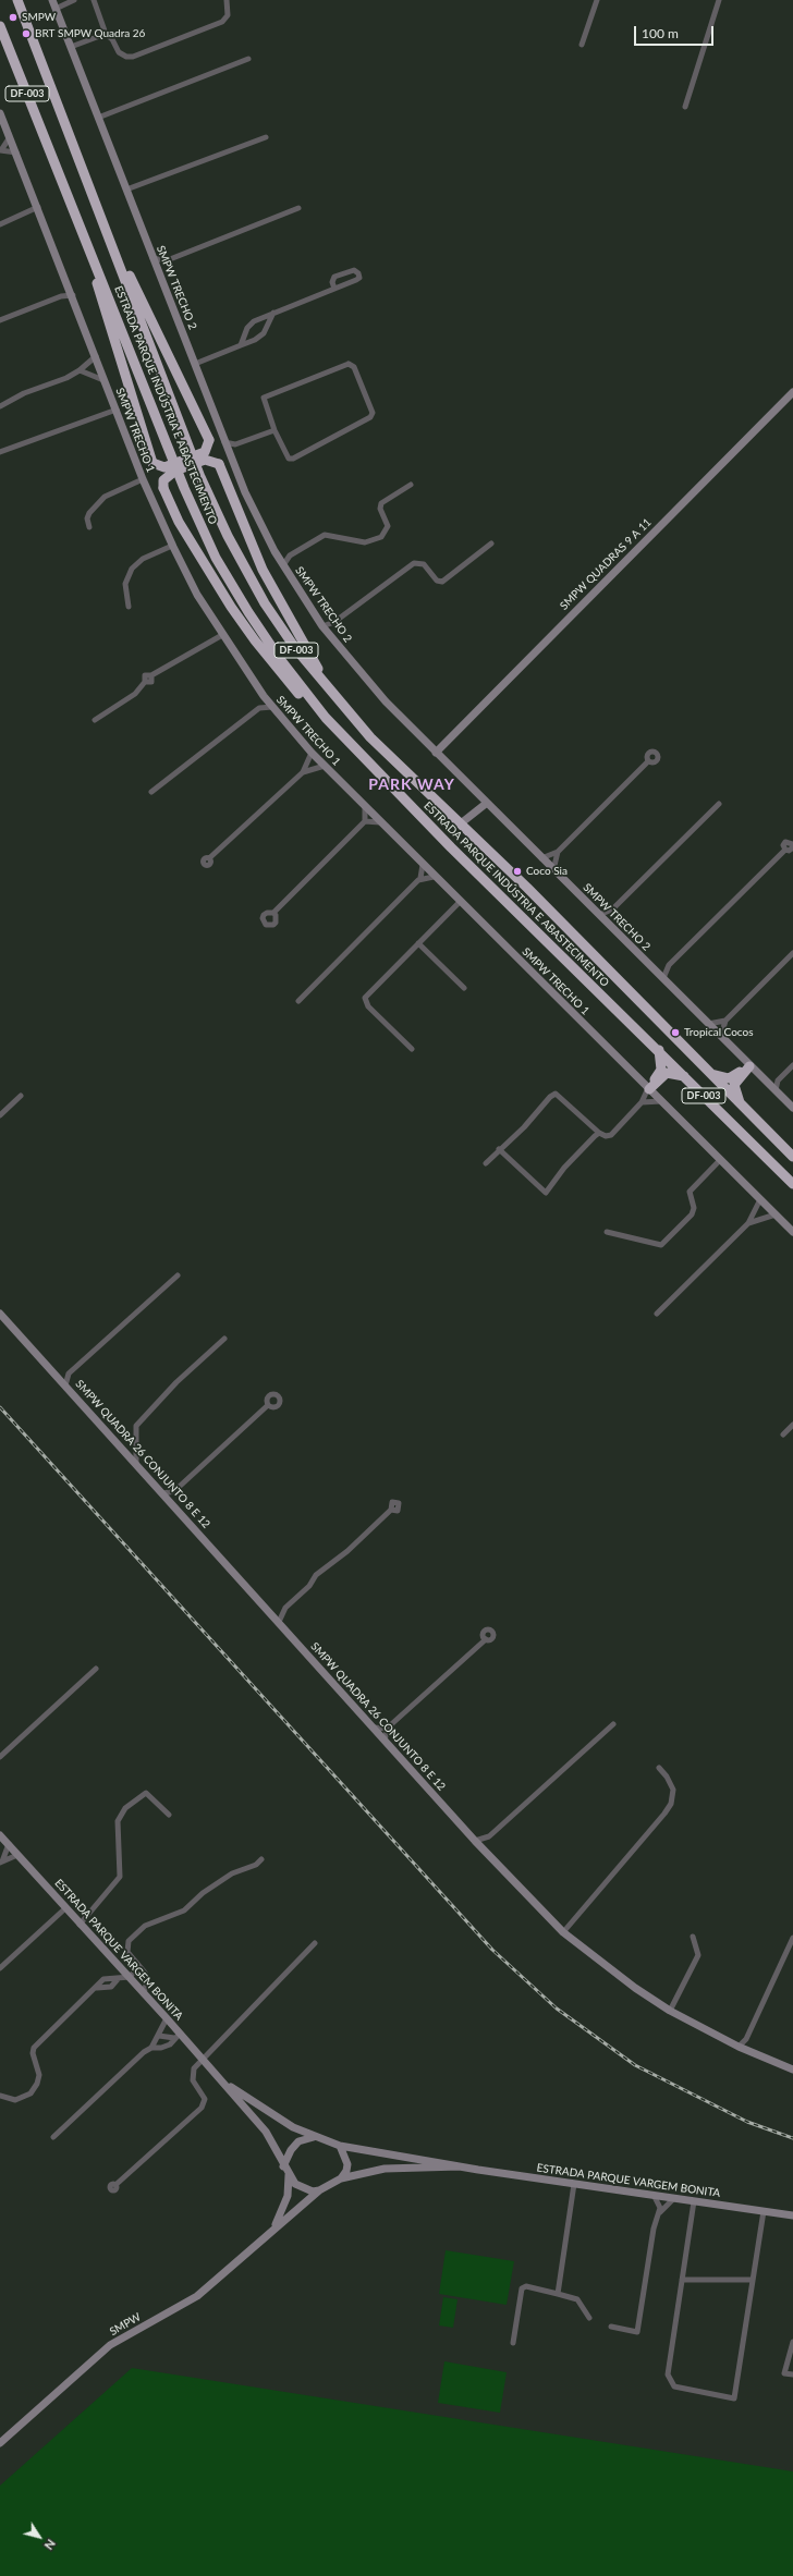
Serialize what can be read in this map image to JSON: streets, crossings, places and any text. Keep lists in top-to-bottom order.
{
  "streets": {
    "highway": ["DF-003", "ESTRADA PARQUE INDÚSTRIA E ABASTECIMENTO"],
    "street": [
      "SMPW TRECHO 2",
      "SMPW TRECHO 1",
      "SMPW QUADRAS 9 A 11",
      "SMPW QUADRA 26 CONJUNTO 8 E 12",
      "ESTRADA PARQUE VARGEM BONITA",
      "SMPW"
    ]
  },
  "crossings": [
    ["SMPW TRECHO 2", "SMPW QUADRAS 9 A 11"],
    ["ESTRADA PARQUE VARGEM BONITA", "SMPW"]
  ],
  "districts": ["PARK WAY"],
  "places": [
    "SMPW",
    "BRT SMPW Quadra 26",
    "Coco Sia",
    "Tropical Cocos"
  ],
  "scale_bar": "100 m",
  "north": "bottom right"
}
